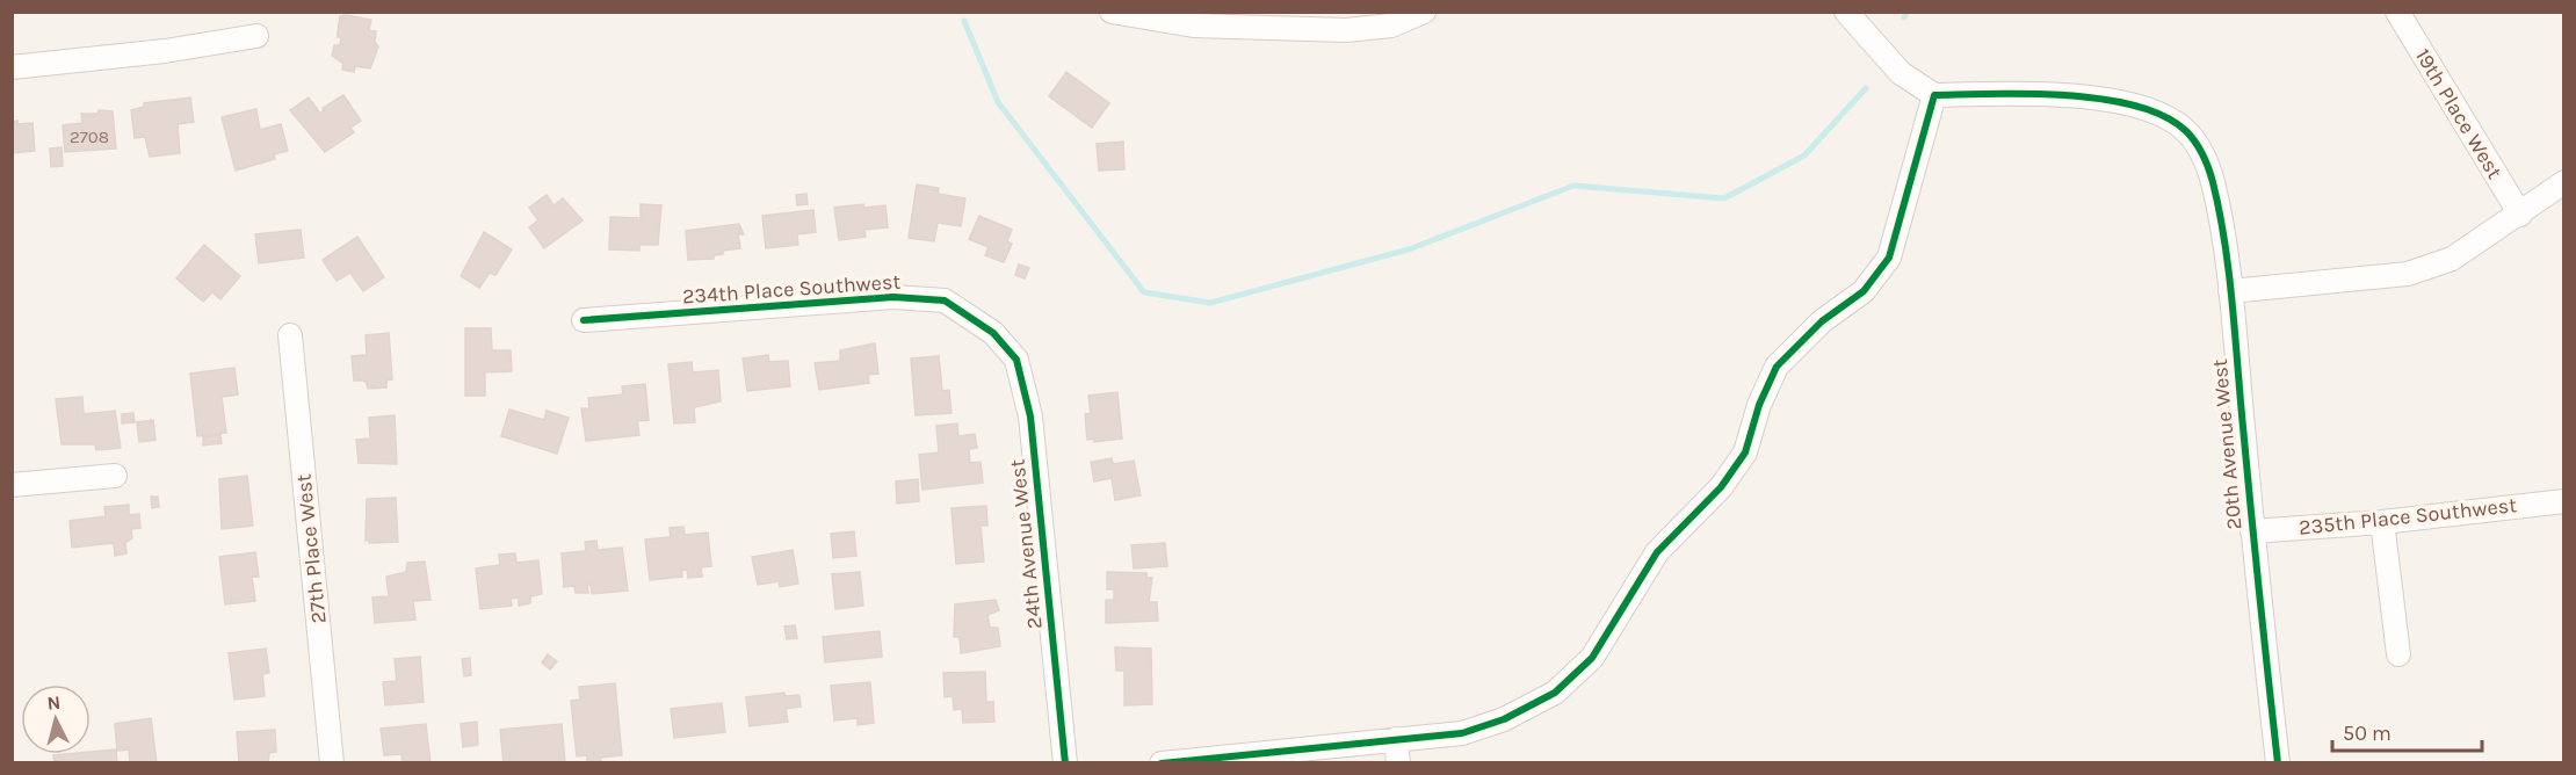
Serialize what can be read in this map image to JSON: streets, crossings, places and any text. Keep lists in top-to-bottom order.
{
  "streets": {
    "street": [
      "19th Place West",
      "234th Place Southwest",
      "20th Avenue West",
      "235th Place Southwest",
      "24th Avenue West",
      "27th Place West"
    ]
  },
  "crossings": [
    ["234th Place Southwest", "24th Avenue West"],
    ["20th Avenue West", "235th Place Southwest"]
  ],
  "house_numbers": ["2708"],
  "scale_bar": "50 m",
  "north": "top"
}
